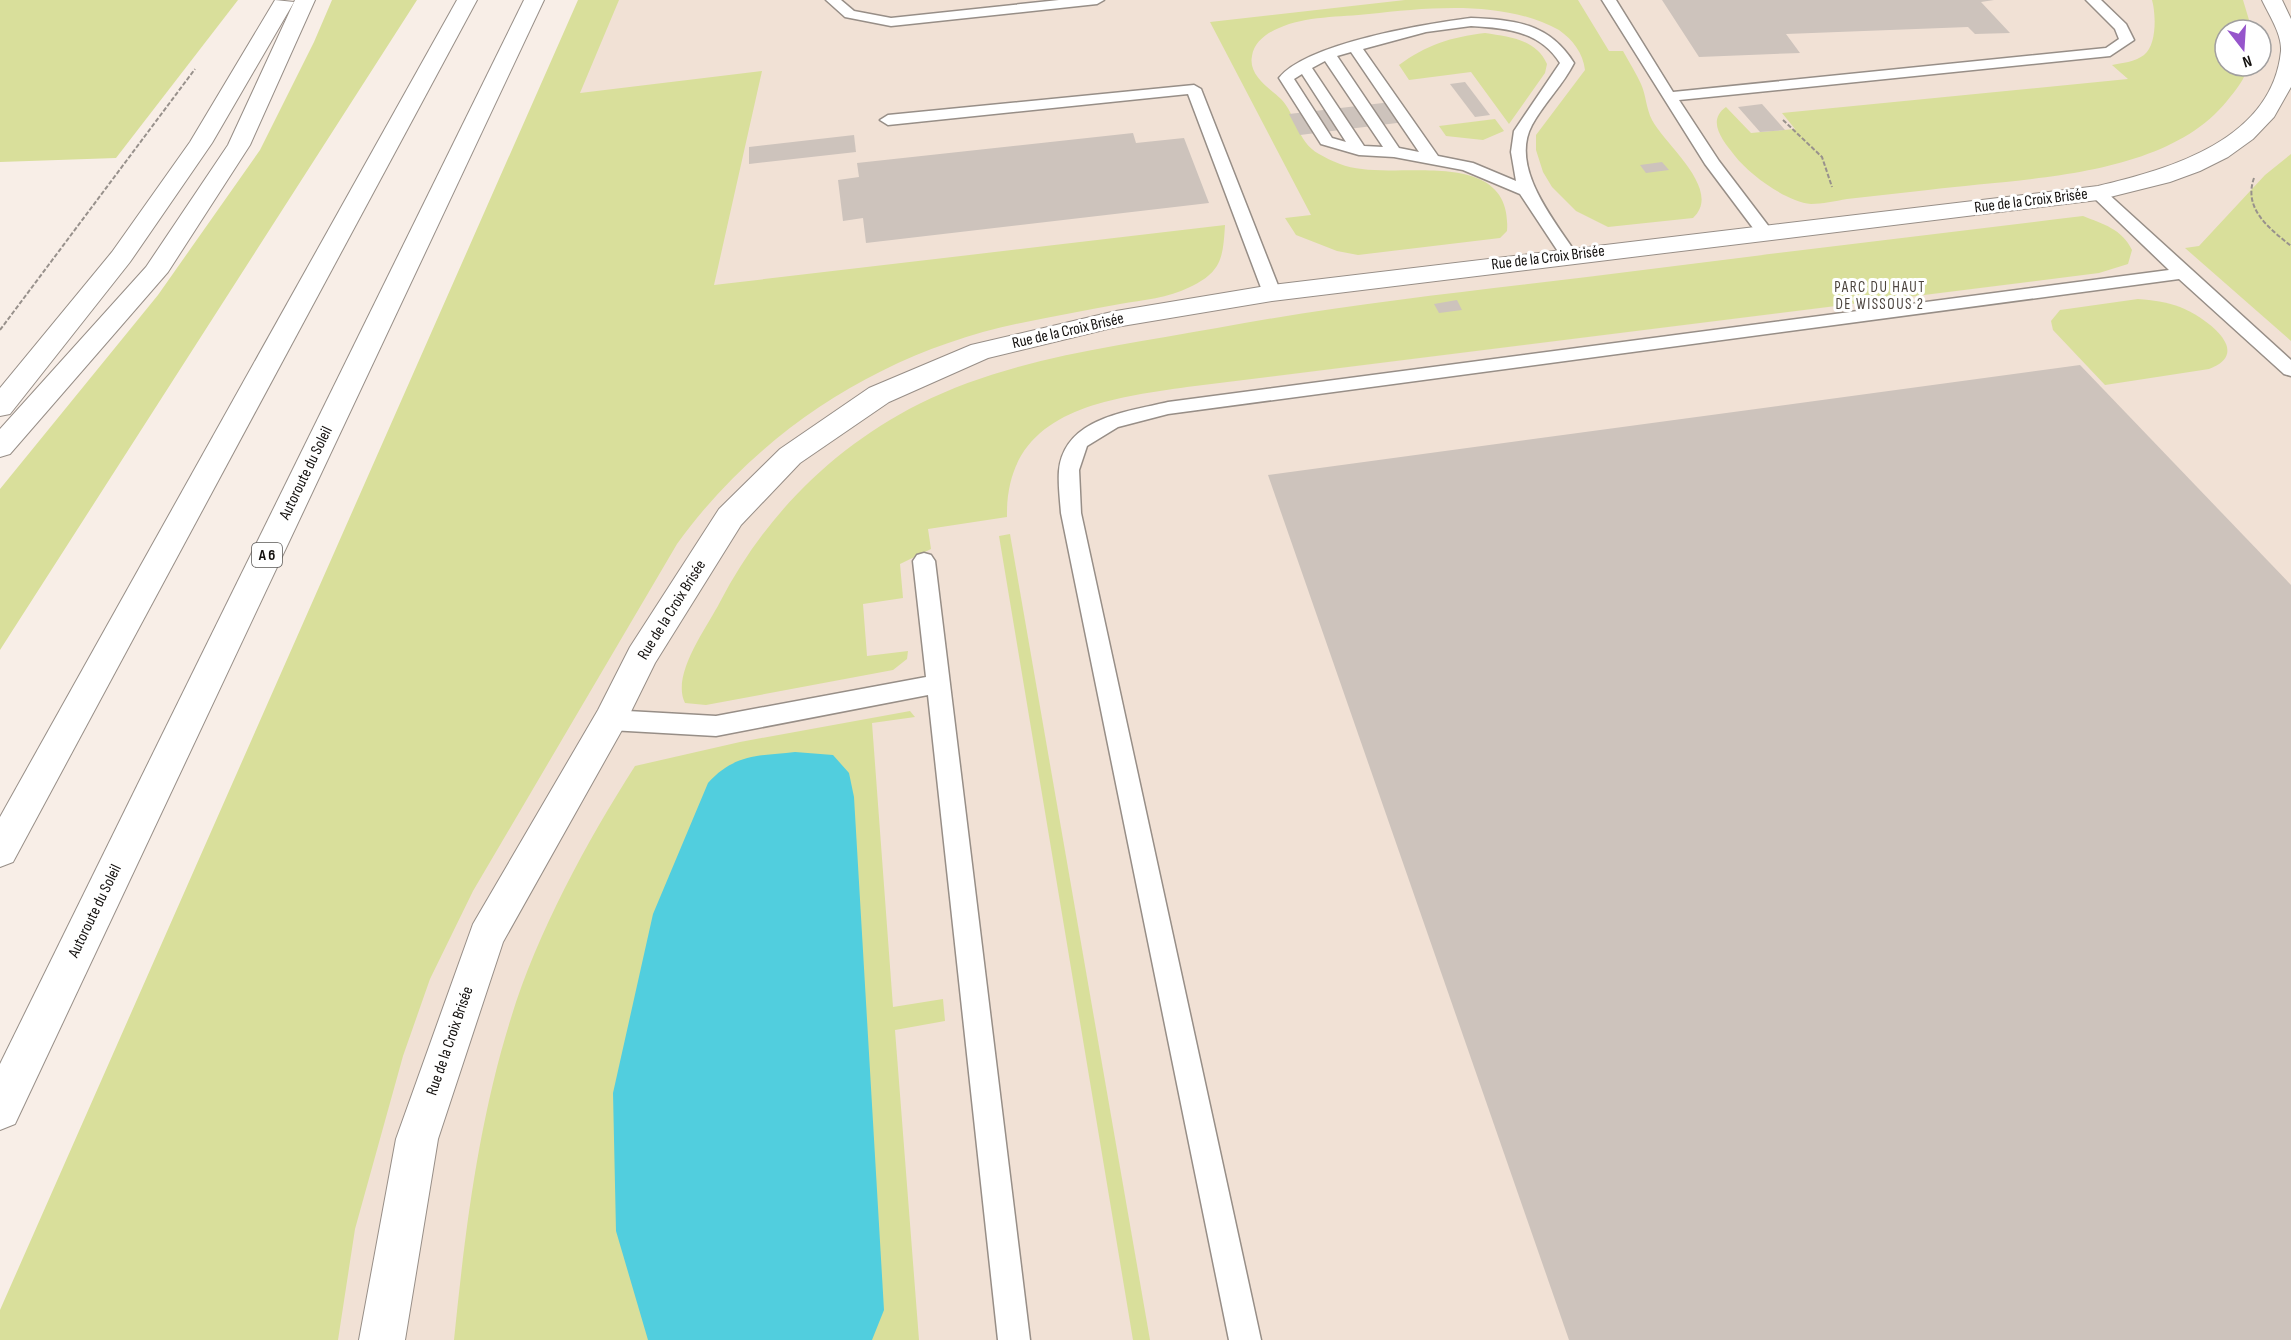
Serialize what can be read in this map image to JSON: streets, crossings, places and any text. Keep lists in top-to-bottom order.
{
  "streets": {
    "main road": ["Rue de la Croix Brisée", "Autoroute du Soleil", "A 6"]
  },
  "districts": ["PARC DU HAUT DE WISSOUS 2"],
  "north": "bottom"
}
